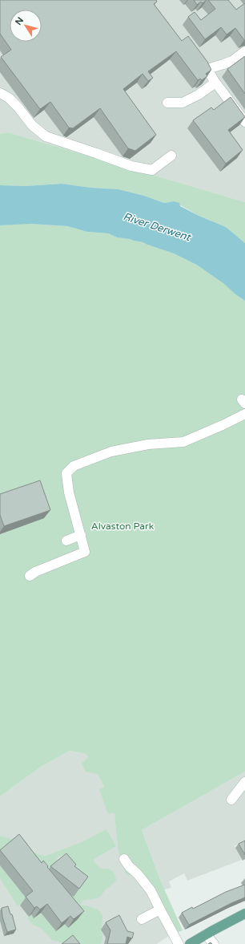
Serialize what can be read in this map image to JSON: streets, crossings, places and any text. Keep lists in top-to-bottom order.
{
  "water": ["River Derwent"],
  "parks": ["Alvaston Park"],
  "north": "top left"
}
